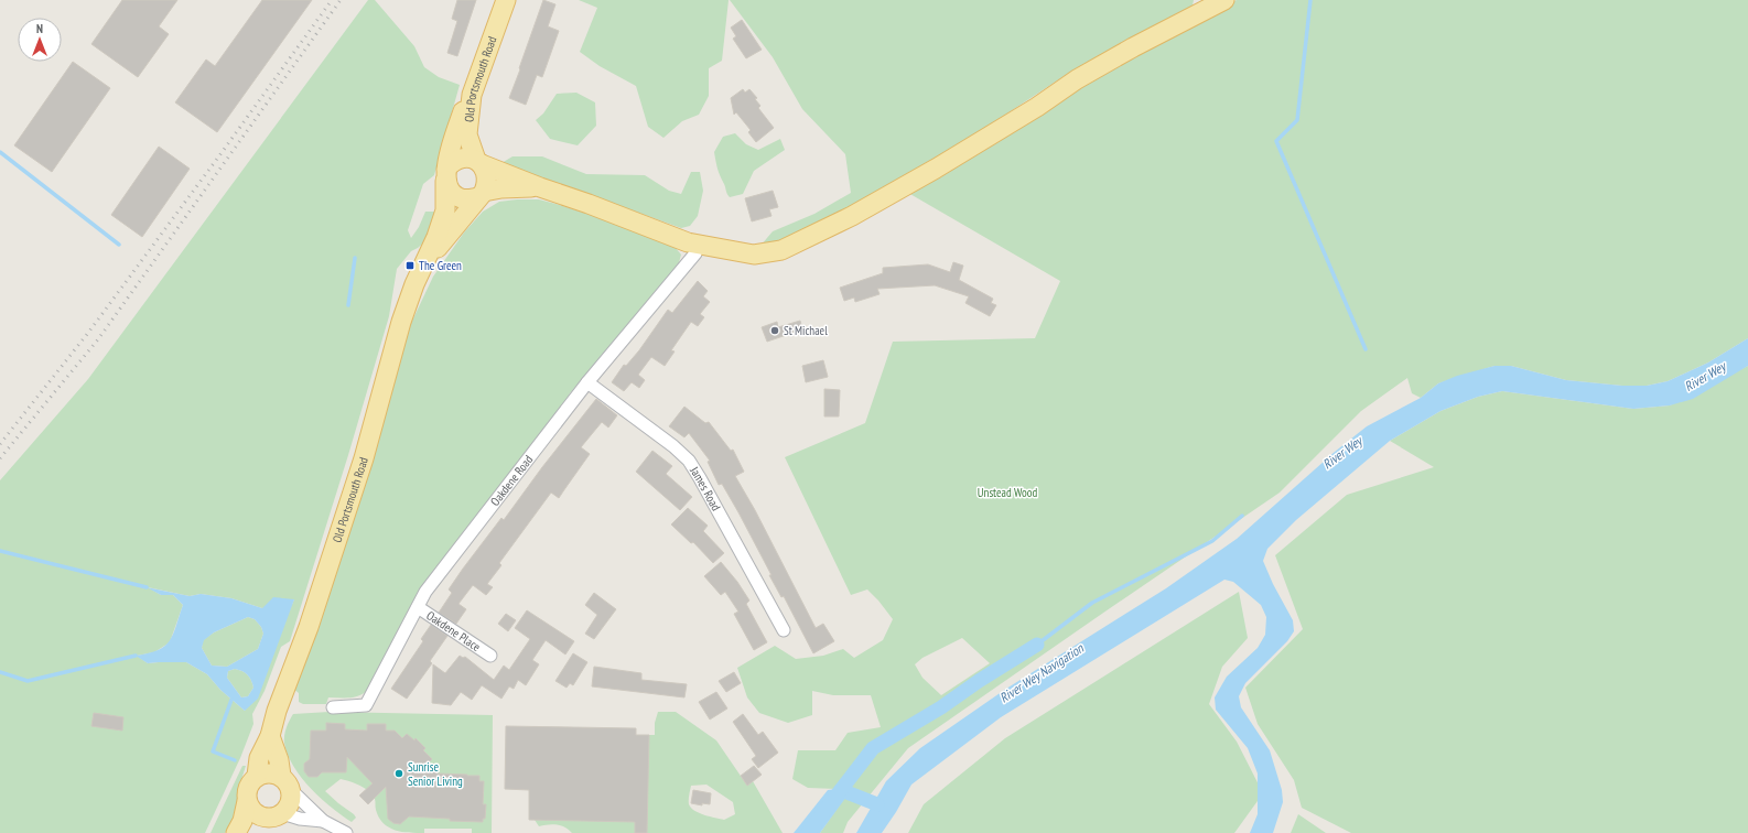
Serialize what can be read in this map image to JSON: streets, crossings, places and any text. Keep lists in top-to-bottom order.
{
  "streets": {
    "main road": ["Old Portsmouth Road"],
    "street": ["Oakdene Road", "James Road", "Oakdene Place"]
  },
  "crossings": [
    ["Oakdene Road", "James Road"],
    ["Oakdene Road", "Oakdene Place"]
  ],
  "water": ["River Wey", "River Wey Navigation"],
  "parks": ["Unstead Wood"],
  "places": {
    "transit": ["The Green"],
    "other": ["St Michael", "Sunrise Senior Living"]
  },
  "north": "top"
}
